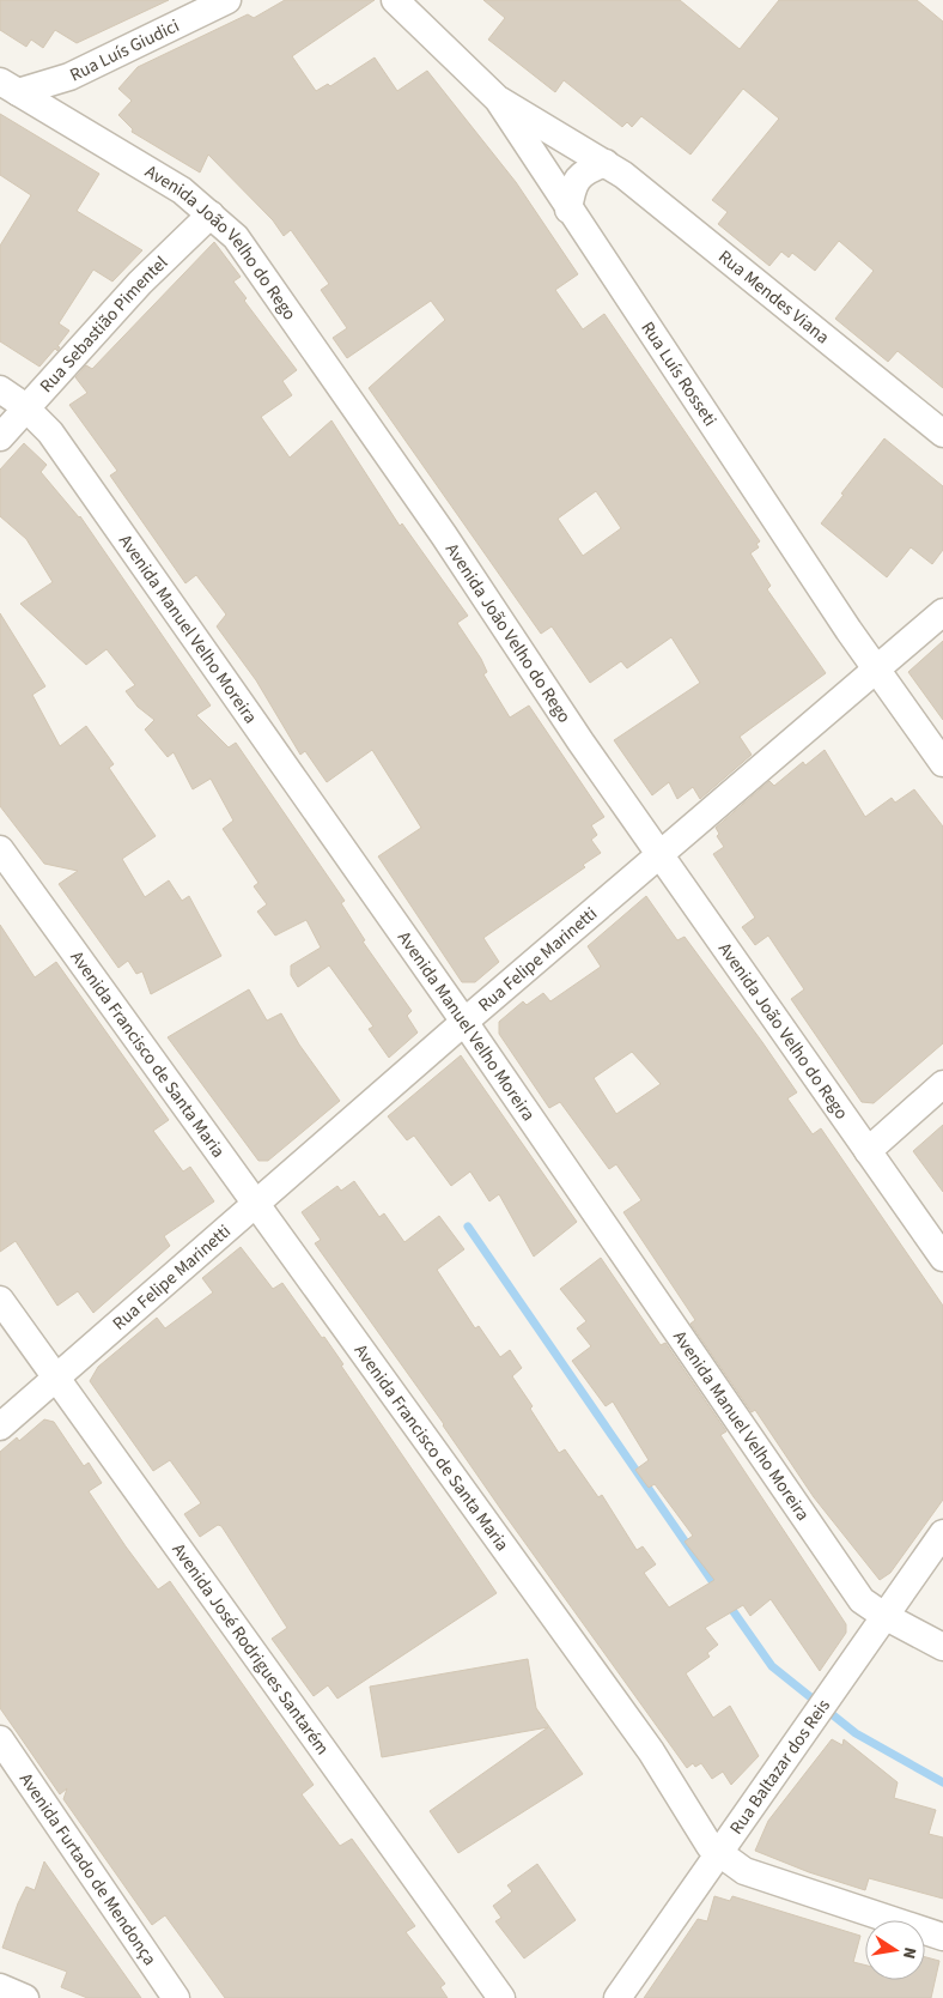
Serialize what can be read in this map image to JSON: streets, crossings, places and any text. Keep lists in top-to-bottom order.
{
  "streets": {
    "street": [
      "Rua Luís Giudici",
      "Avenida João Velho do Rego",
      "Rua Mendes Viana",
      "Rua Sebastião Pimentel",
      "Rua Luís Rosseti",
      "Avenida Manuel Velho Moreira",
      "Rua Felipe Marinetti",
      "Avenida Francisco de Santa Maria",
      "Avenida José Rodrigues Santarém",
      "Rua Baltazar dos Reis",
      "Avenida Furtado de Mendonça"
    ]
  },
  "crossings": [
    ["Rua Luís Giudici", "Avenida João Velho do Rego"],
    ["Avenida João Velho do Rego", "Rua Sebastião Pimentel"],
    ["Avenida João Velho do Rego", "Rua Felipe Marinetti"],
    ["Rua Mendes Viana", "Rua Luís Rosseti"],
    ["Rua Sebastião Pimentel", "Avenida Manuel Velho Moreira"],
    ["Rua Luís Rosseti", "Rua Felipe Marinetti"],
    ["Avenida Manuel Velho Moreira", "Rua Felipe Marinetti"],
    ["Avenida Manuel Velho Moreira", "Rua Baltazar dos Reis"],
    ["Rua Felipe Marinetti", "Avenida Francisco de Santa Maria"],
    ["Rua Felipe Marinetti", "Avenida José Rodrigues Santarém"],
    ["Avenida Francisco de Santa Maria", "Rua Baltazar dos Reis"]
  ],
  "north": "right"
}
